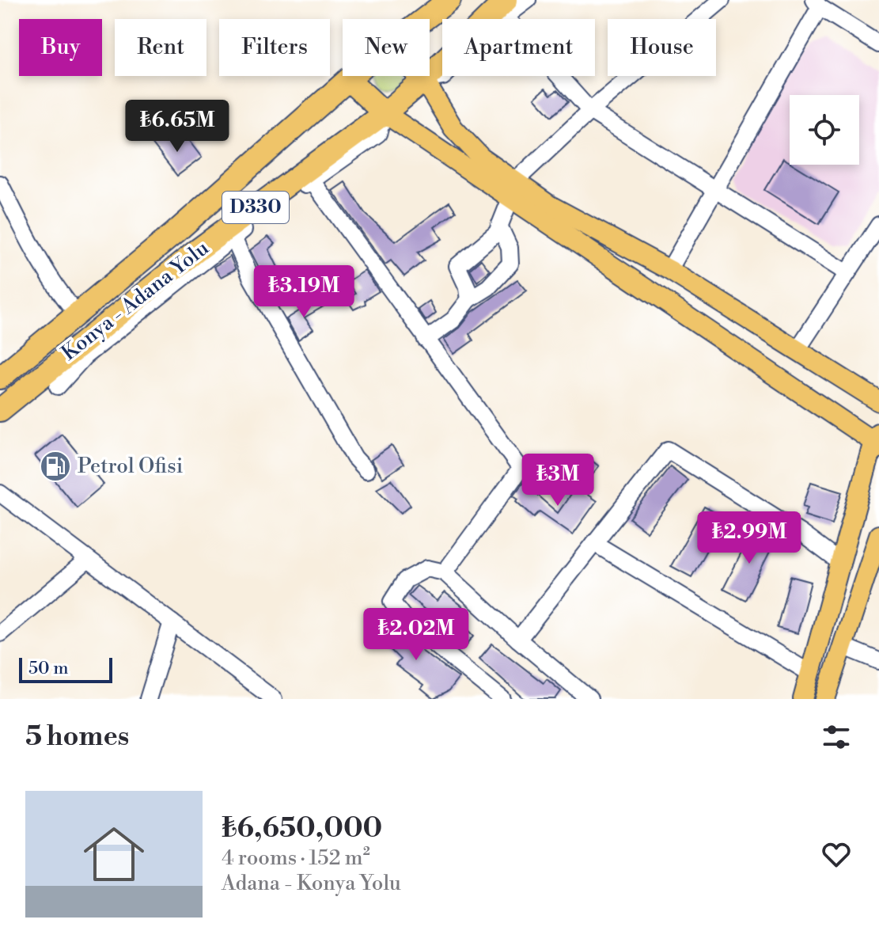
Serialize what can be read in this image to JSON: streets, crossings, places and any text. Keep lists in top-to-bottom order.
{
  "streets": {
    "highway": ["D330", "Konya - Adana Yolu"]
  },
  "places": {
    "fuel station": ["Petrol Ofisi"]
  },
  "scale_bar": "50 m",
  "page": {
    "chip": [
      "Buy",
      "Rent",
      "Filters",
      "New",
      "Apartment",
      "House"
    ],
    "price": [
      "₺6.65M",
      "₺3.19M",
      "₺3M",
      "₺2.99M",
      "₺2.02M"
    ],
    "scale": "50 m",
    "heading": "5 homes",
    "list": [
      {
        "name": "₺6,650,000",
        "note": "4 rooms · 152 m² · Adana - Konya Yolu"
      }
    ]
  }
}
